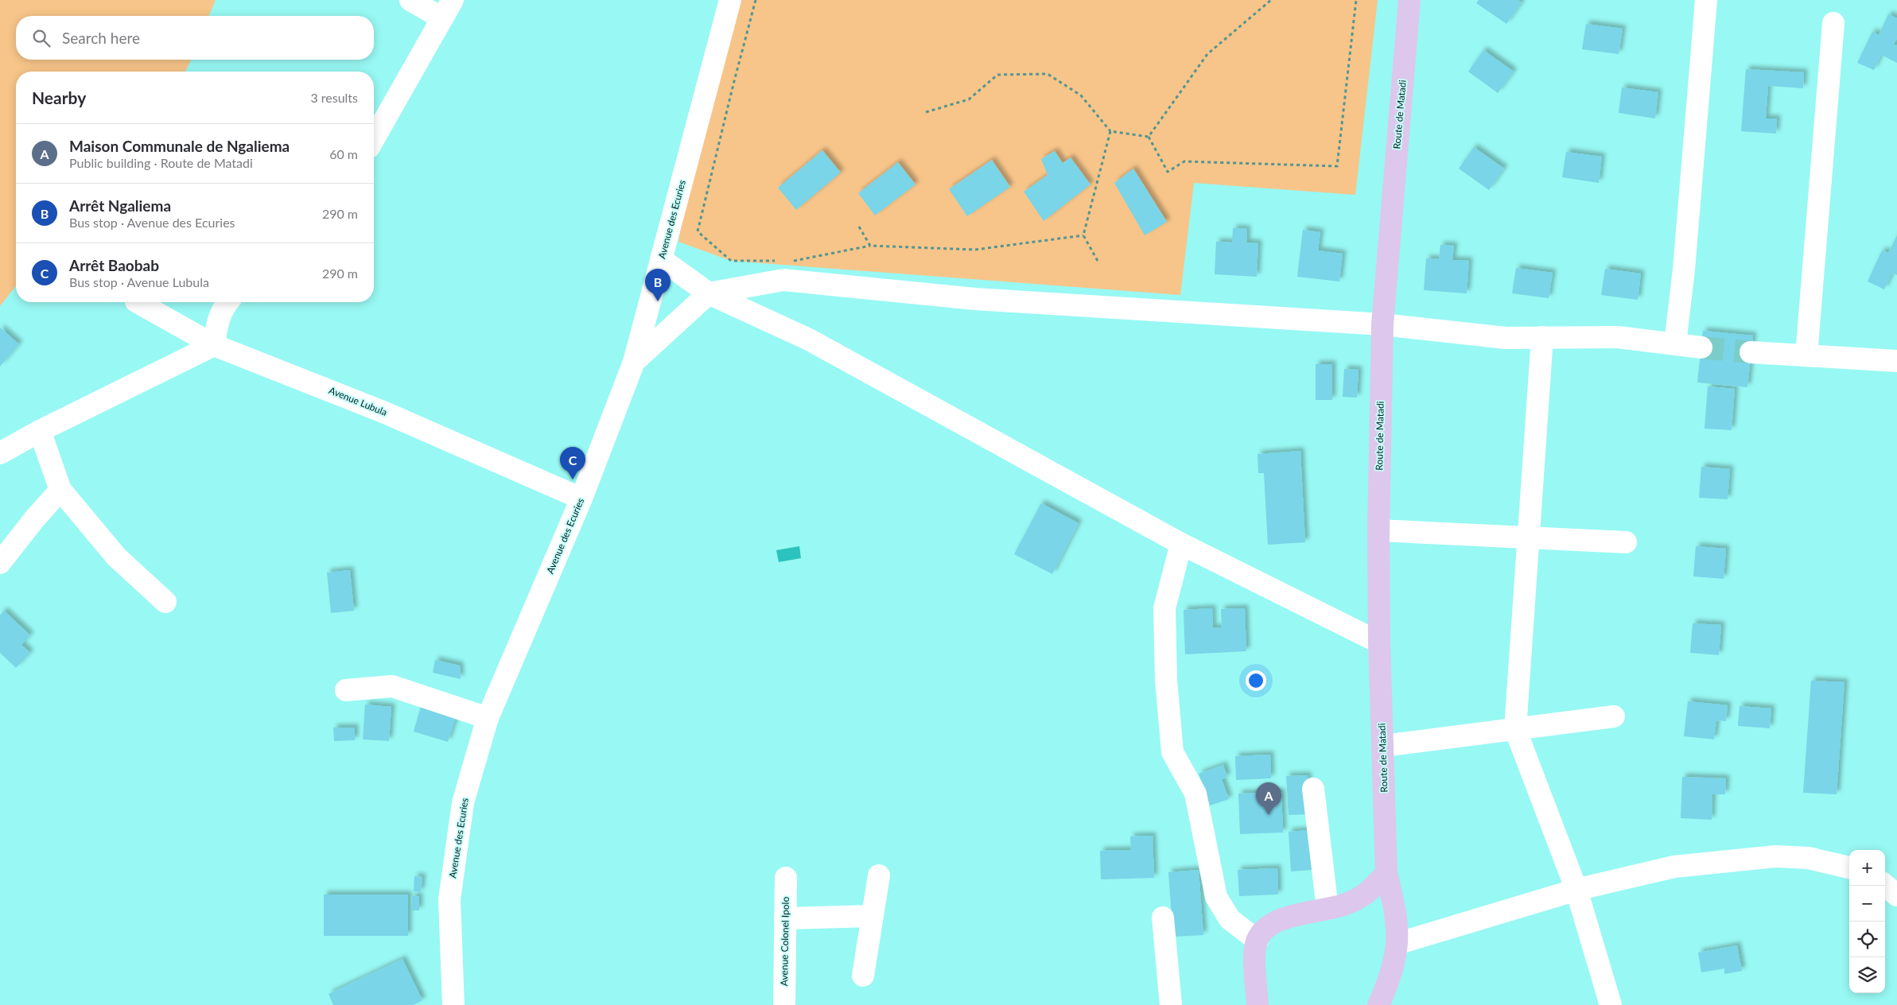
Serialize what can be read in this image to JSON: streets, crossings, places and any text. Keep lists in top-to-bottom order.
{
  "streets": {
    "main road": ["Route de Matadi"],
    "street": ["Avenue des Ecuries", "Avenue Lubula", "Avenue Colonel Ipolo"]
  },
  "crossings": [
    ["Avenue des Ecuries", "Avenue Lubula"]
  ],
  "page": {
    "search": "Search here",
    "heading": ["Nearby", "3 results"],
    "list": [
      {
        "mark": "A",
        "name": "Maison Communale de Ngaliema",
        "note": "Public building · Route de Matadi",
        "value": "60 m"
      },
      {
        "mark": "B",
        "name": "Arrêt Ngaliema",
        "note": "Bus stop · Avenue des Ecuries",
        "value": "290 m"
      },
      {
        "mark": "C",
        "name": "Arrêt Baobab",
        "note": "Bus stop · Avenue Lubula",
        "value": "290 m"
      }
    ],
    "pins": ["B", "C", "A"],
    "map_buttons": ["+", "−"]
  }
}
